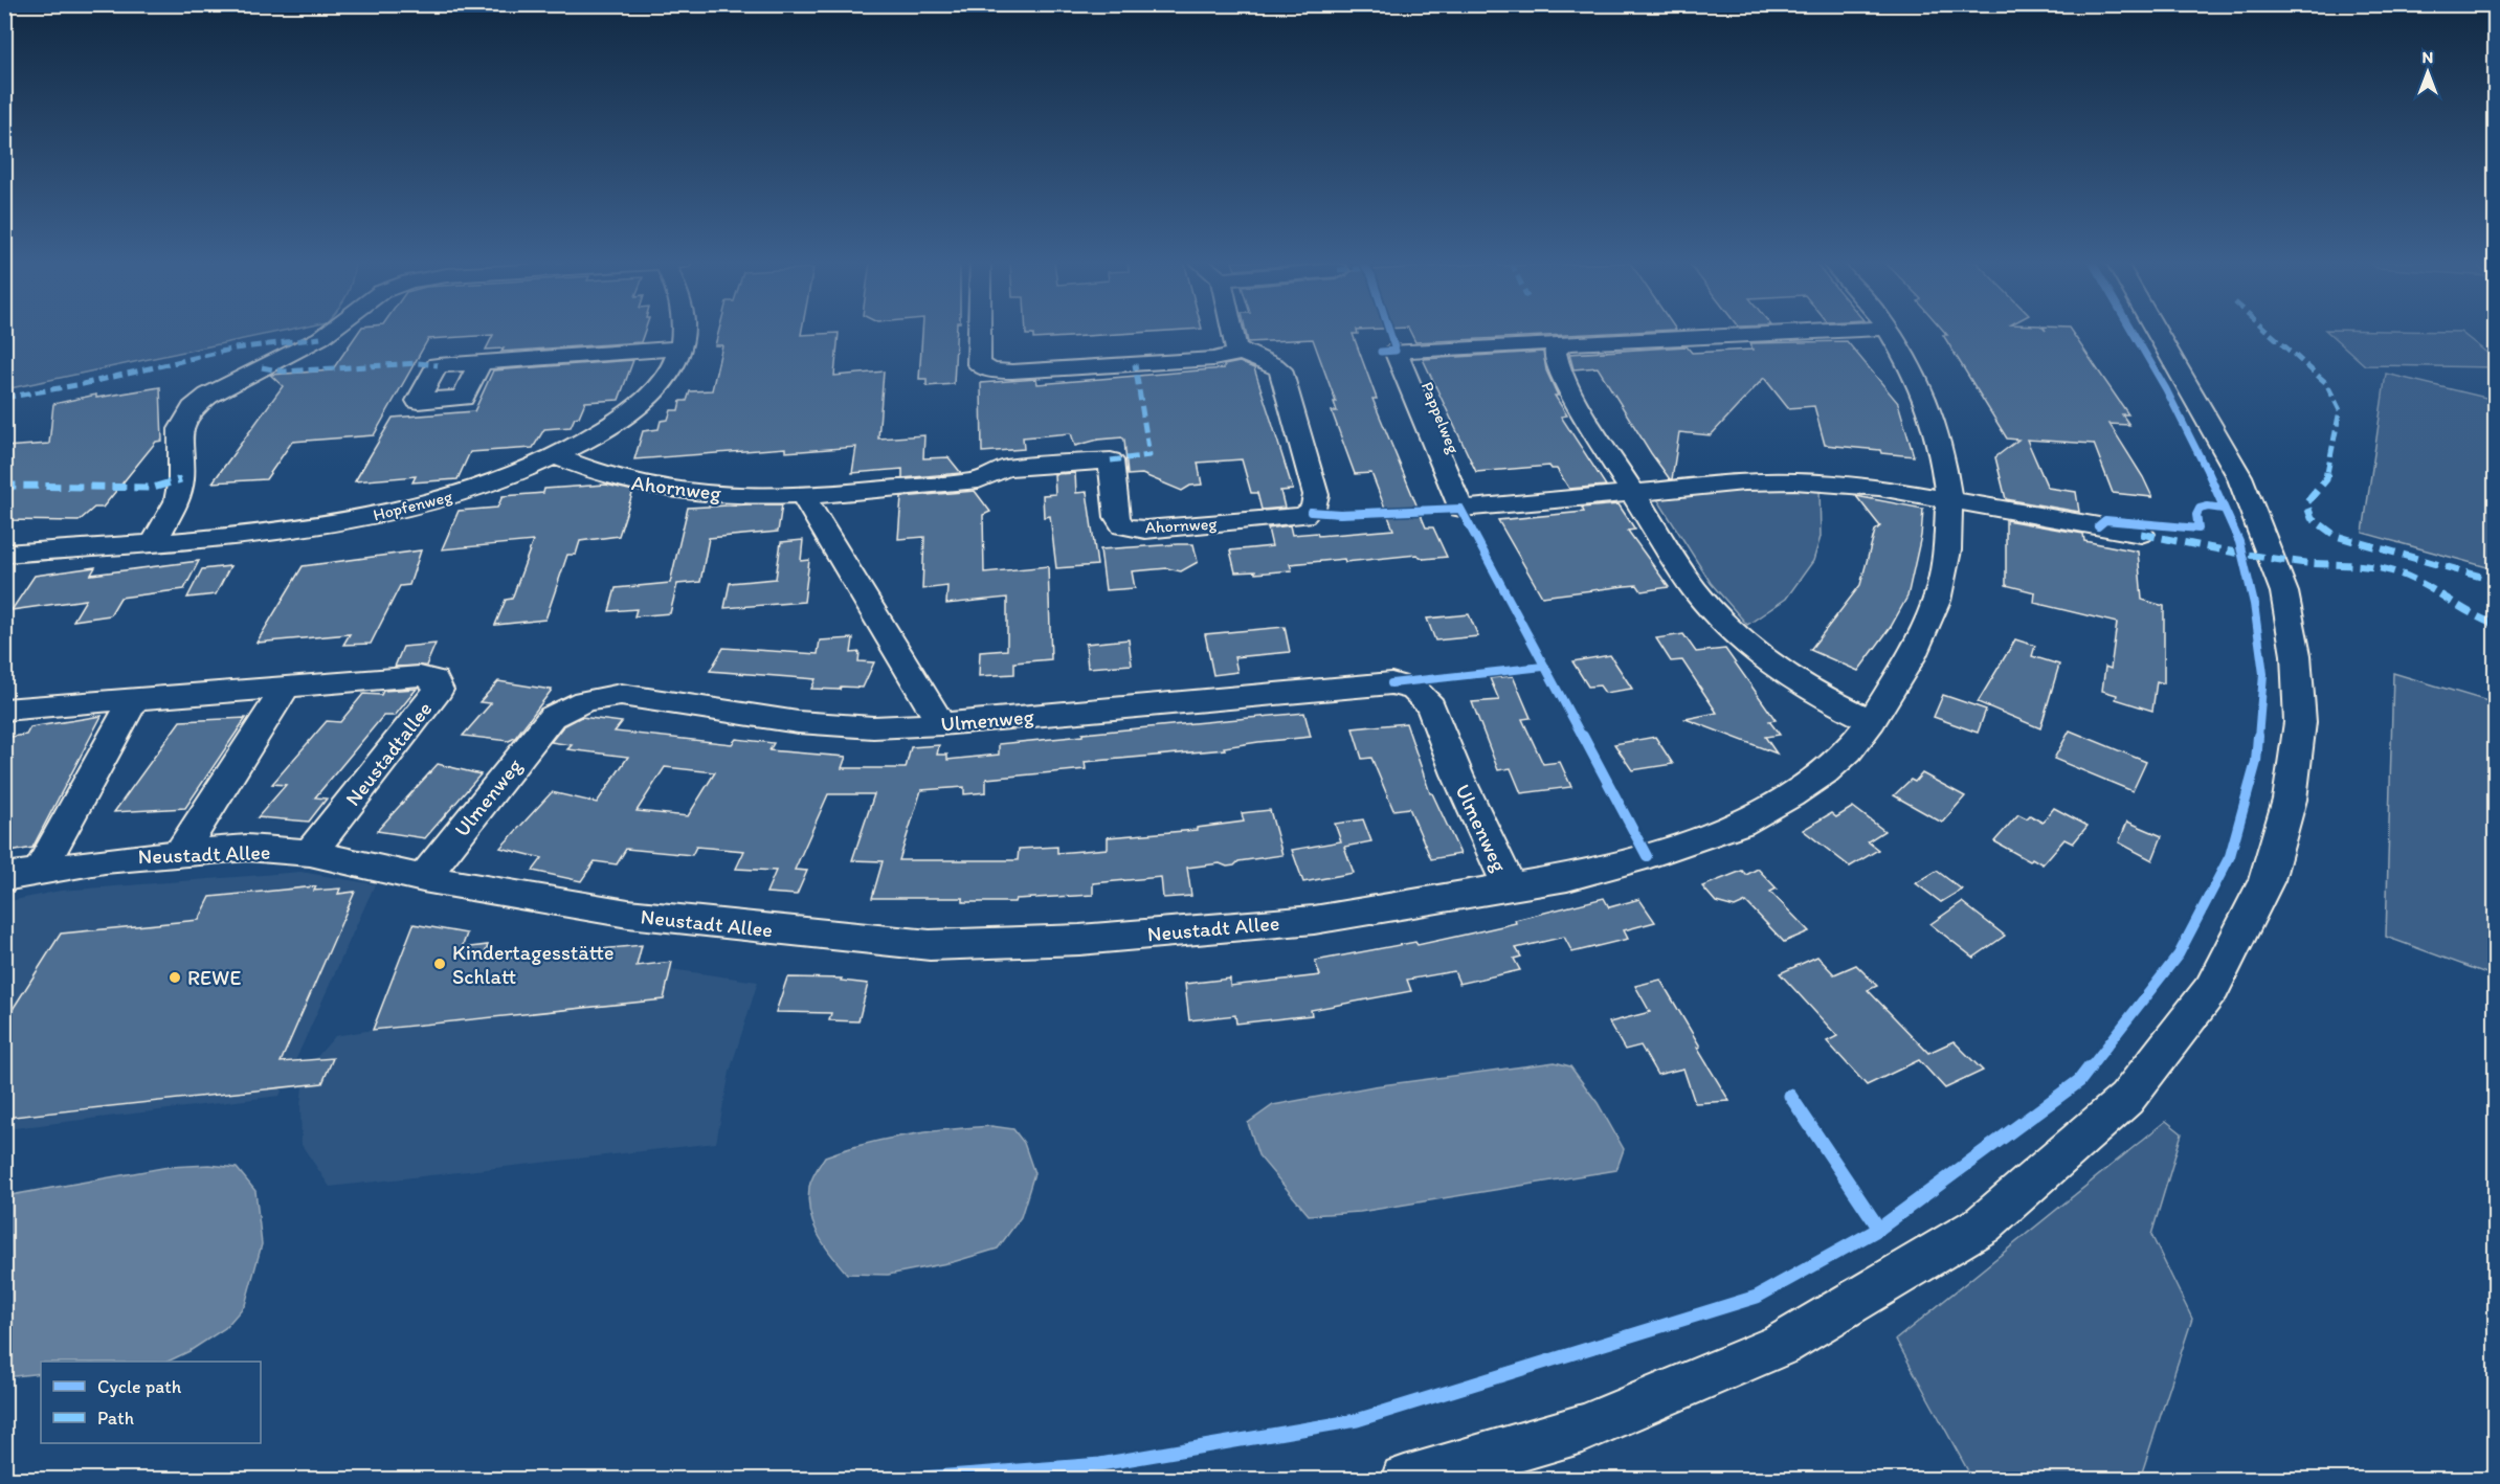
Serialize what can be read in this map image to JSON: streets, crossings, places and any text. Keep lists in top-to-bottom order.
{
  "streets": {
    "street": [
      "Pappelweg",
      "Ahornweg",
      "Hopfenweg",
      "Ulmenweg",
      "Neustadtallee",
      "Neustadt Allee"
    ]
  },
  "crossings": [
    ["Pappelweg", "Neustadt Allee"],
    ["Ahornweg", "Hopfenweg"],
    ["Ulmenweg", "Neustadt Allee"],
    ["Neustadtallee", "Neustadt Allee"]
  ],
  "places": ["Kindertagesstätte Schlatt", "REWE"],
  "legend": ["Cycle path", "Path"],
  "north": "top"
}
